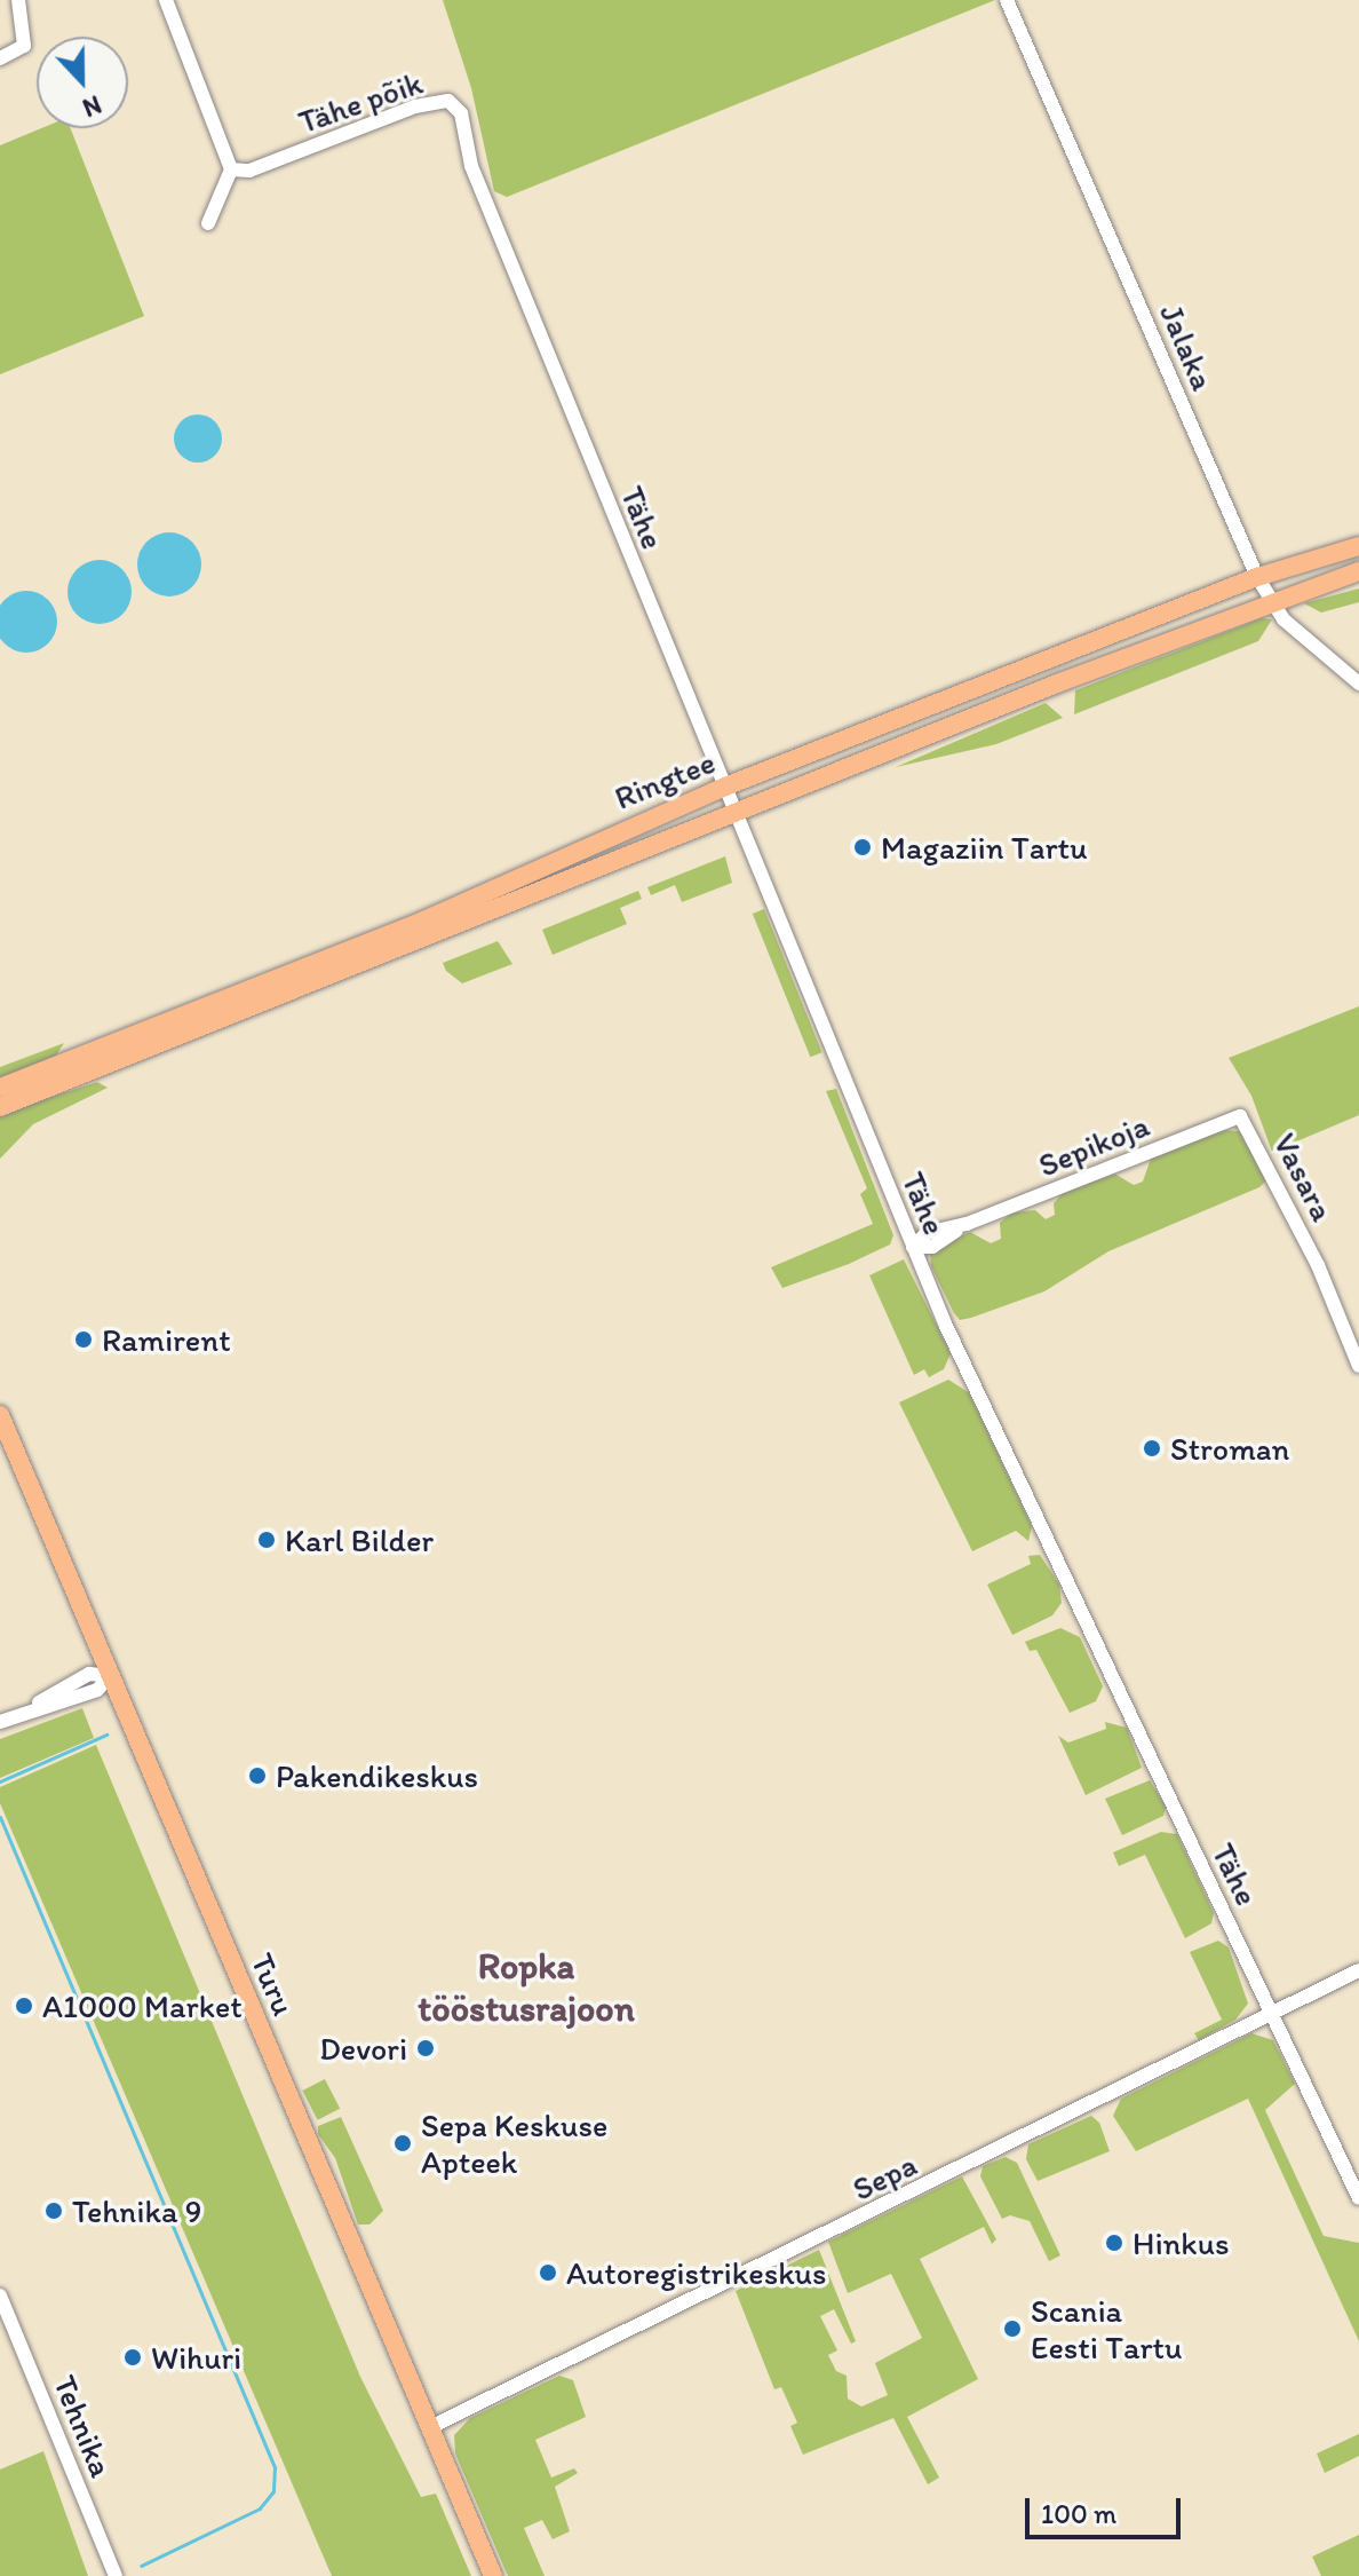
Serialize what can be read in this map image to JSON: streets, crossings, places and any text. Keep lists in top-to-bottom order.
{
  "streets": {
    "main road": ["Ringtee", "Turu"],
    "street": [
      "Tähe põik",
      "Jalaka",
      "Tähe",
      "Sepikoja",
      "Vasara",
      "Sepa",
      "Tehnika"
    ]
  },
  "crossings": [
    ["Tähe põik", "Tähe"],
    ["Jalaka", "Ringtee"],
    ["Tähe", "Ringtee"],
    ["Tähe", "Sepikoja"],
    ["Tähe", "Sepa"],
    ["Sepikoja", "Vasara"],
    ["Turu", "Sepa"]
  ],
  "districts": ["Ropka tööstusrajoon"],
  "places": [
    "Magaziin Tartu",
    "Ramirent",
    "Stroman",
    "Karl Bilder",
    "Pakendikeskus",
    "A1000 Market",
    "Devori",
    "Sepa Keskuse Apteek",
    "Tehnika 9",
    "Hinkus",
    "Autoregistrikeskus",
    "Scania Eesti Tartu",
    "Wihuri"
  ],
  "scale_bar": "100 m",
  "north": "bottom"
}
